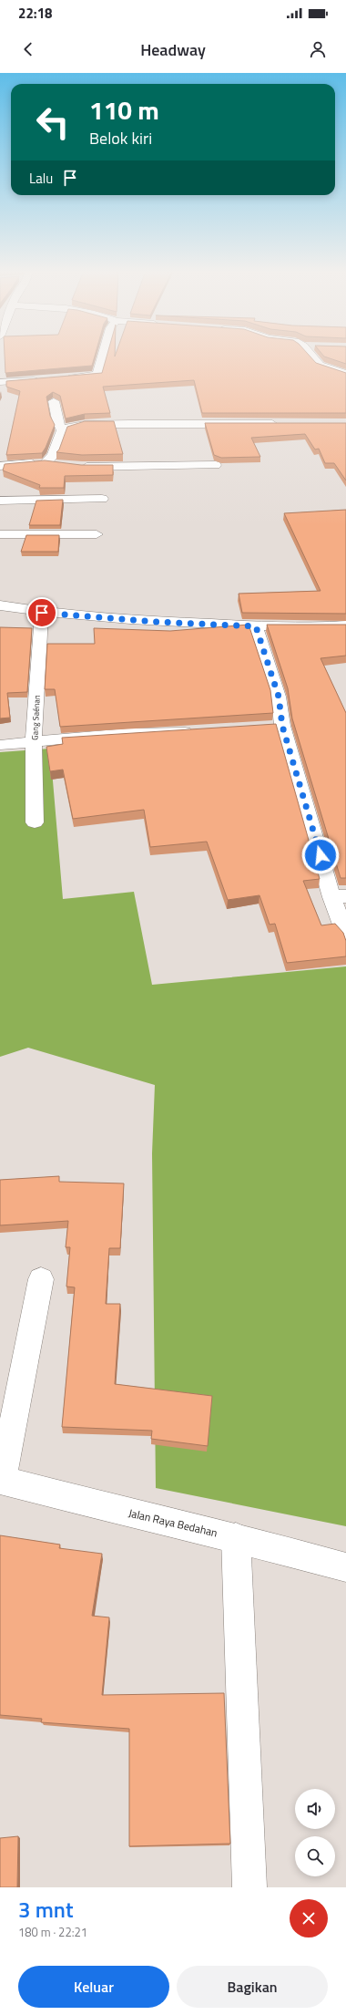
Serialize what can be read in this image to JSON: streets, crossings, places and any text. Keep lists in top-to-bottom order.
{
  "streets": {
    "street": ["Gang Saénan", "Jalan Raya Bedahan"]
  },
  "page": {
    "status": "22:18",
    "header": "Headway",
    "turn": ["110 m", "Belok kiri"],
    "then": "Lalu",
    "heading": ["3 mnt", "180 m · 22:21"],
    "buttons": ["Keluar", "Bagikan"]
  }
}
